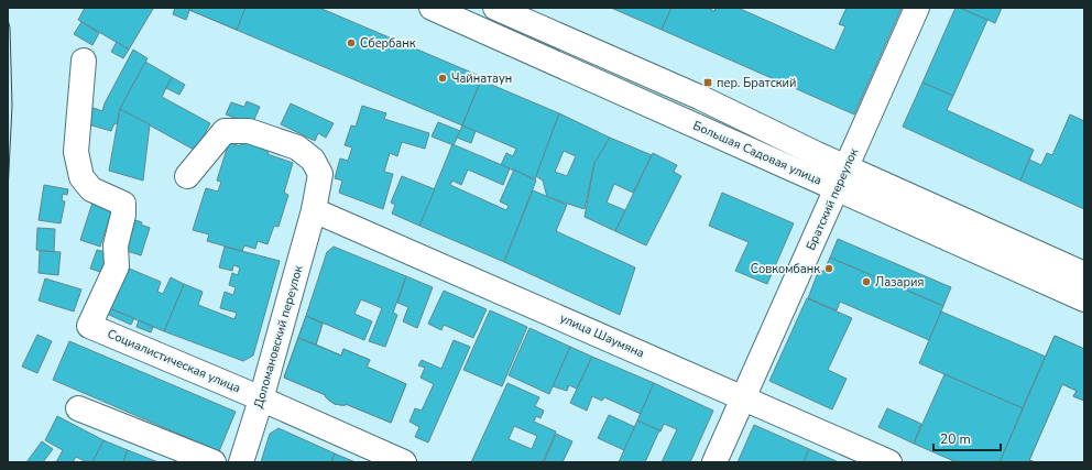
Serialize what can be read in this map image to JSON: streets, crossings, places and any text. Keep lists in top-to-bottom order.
{
  "streets": {
    "main road": [
      "Большая Садовая улица",
      "Братский переулок",
      "улица Шаумяна",
      "Доломановский переулок",
      "Социалистическая улица"
    ]
  },
  "crossings": [
    ["Большая Садовая улица", "Братский переулок"],
    ["Братский переулок", "улица Шаумяна"],
    ["улица Шаумяна", "Доломановский переулок"],
    ["Доломановский переулок", "Социалистическая улица"]
  ],
  "places": {
    "other": [
      "Сбербанк",
      "Чайнатаун",
      "Совкомбанк",
      "Лазария"
    ],
    "transit": ["пер. Братский"]
  },
  "scale_bar": "20 m"
}
